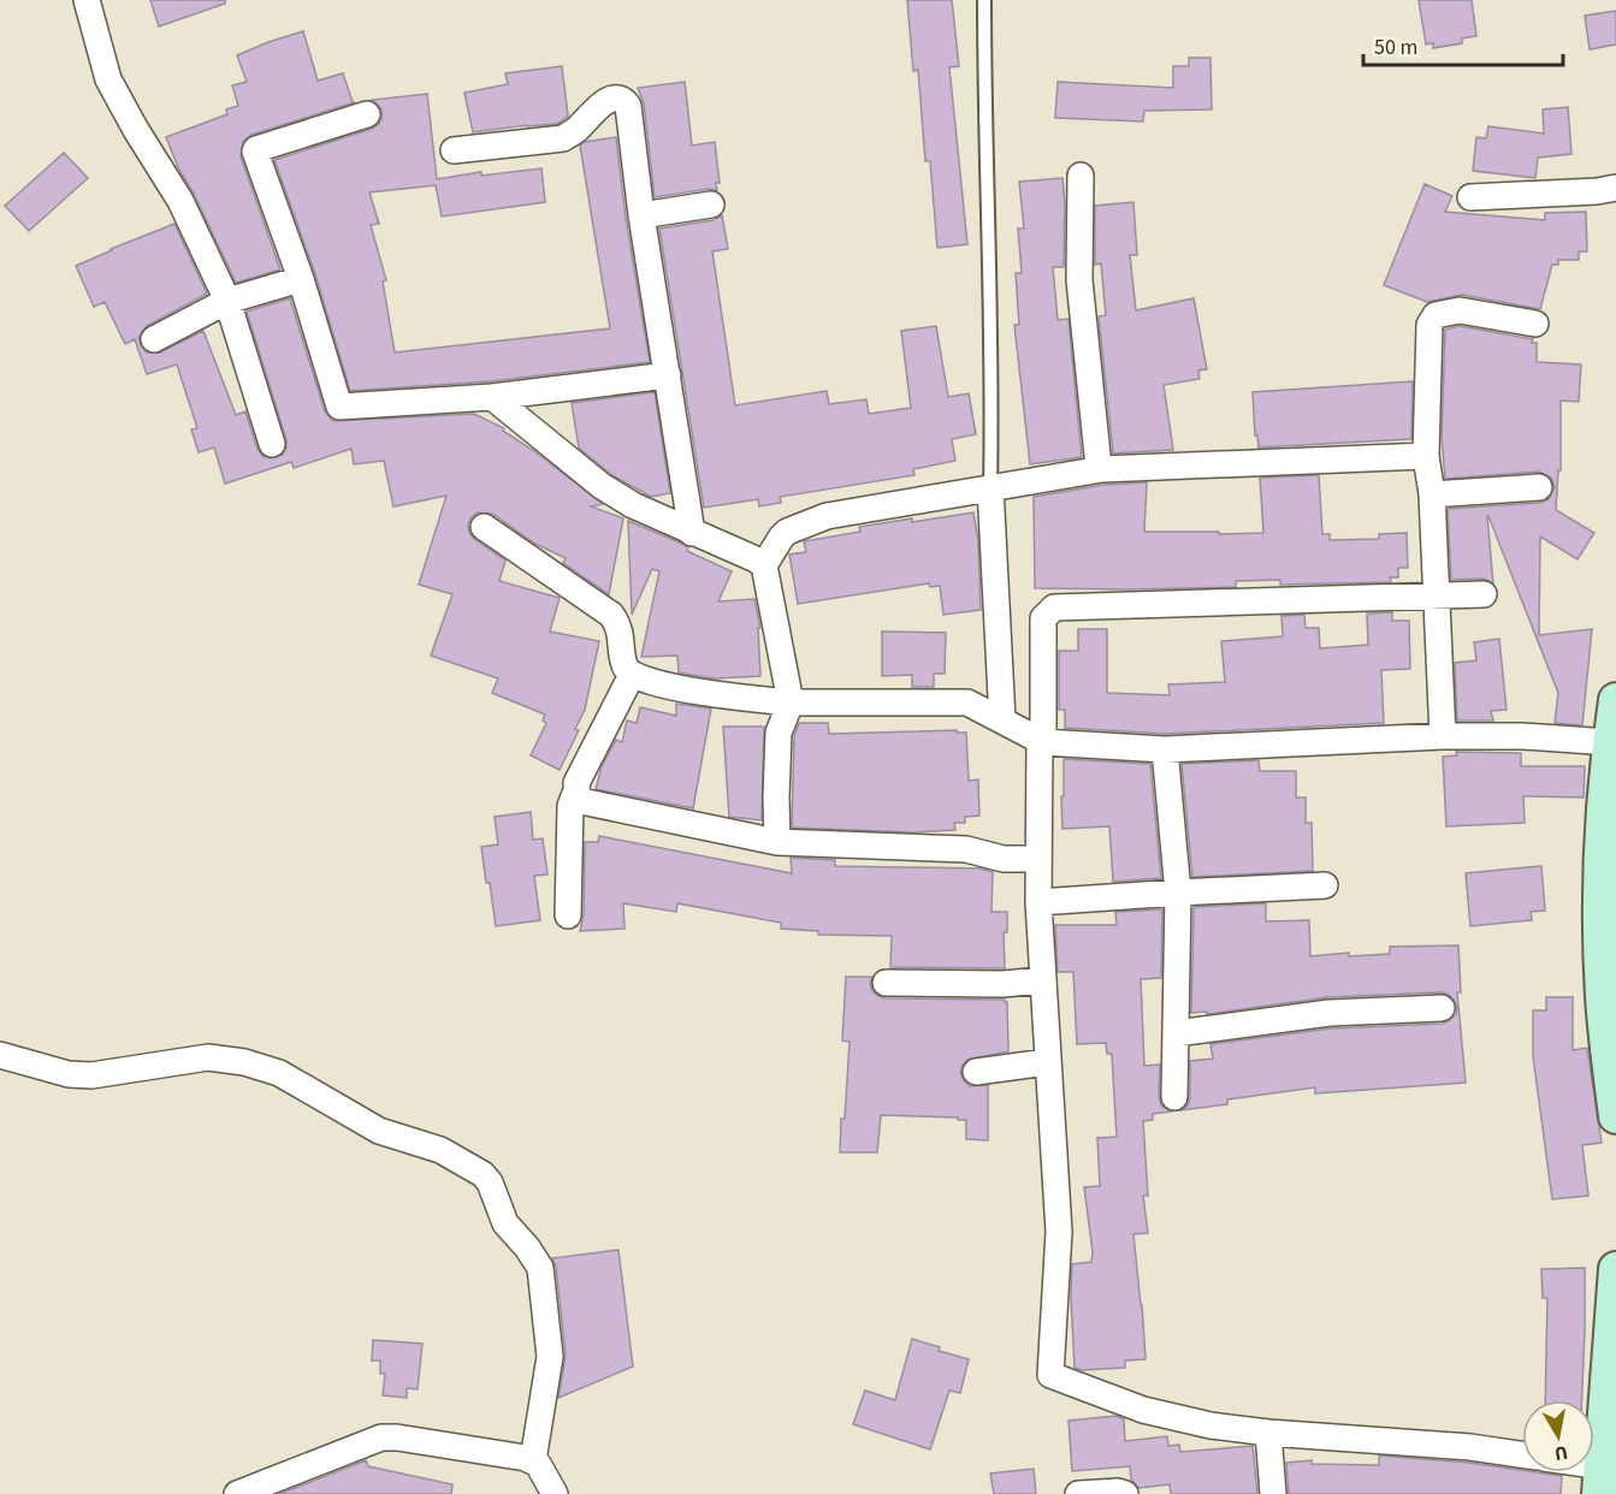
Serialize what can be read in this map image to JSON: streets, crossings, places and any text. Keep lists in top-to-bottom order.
{
  "scale_bar": "50 m",
  "north": "bottom"
}
